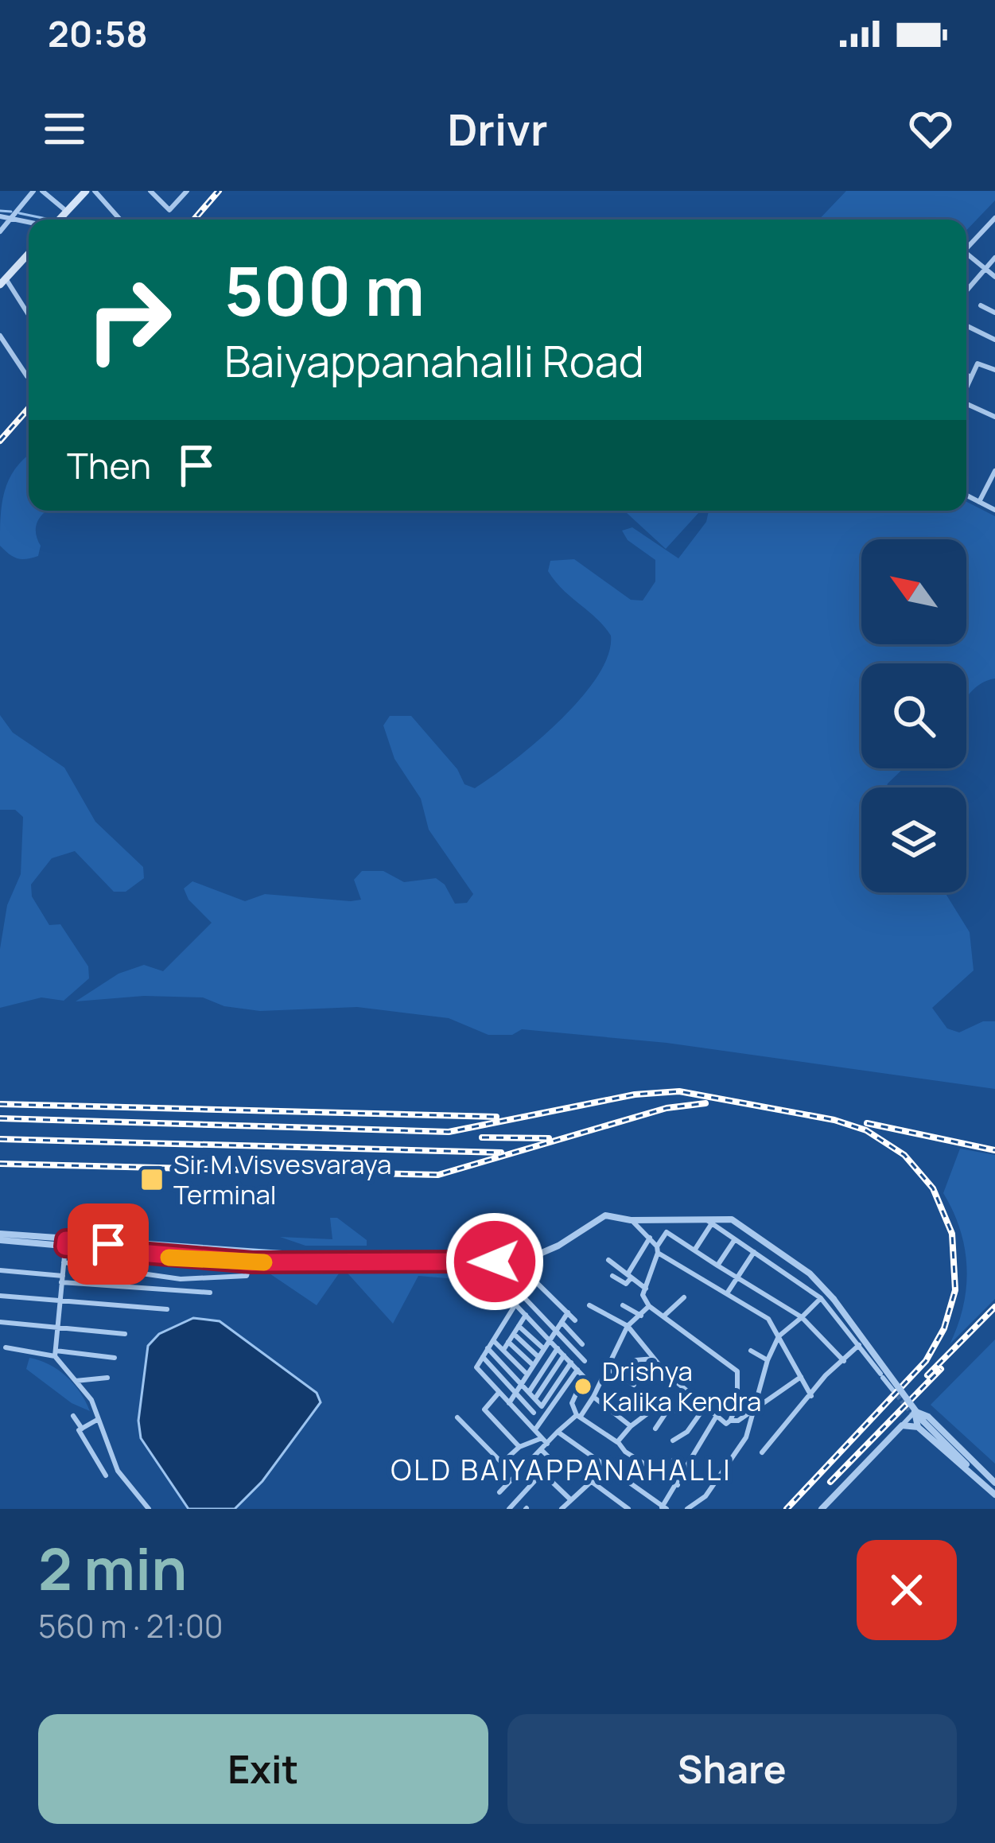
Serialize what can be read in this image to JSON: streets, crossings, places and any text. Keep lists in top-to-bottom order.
{
  "districts": ["OLD BAIYAPPANAHALLI"],
  "places": {
    "transit": ["Sir M Visvesvaraya Terminal"],
    "other": ["Drishya Kalika Kendra"]
  },
  "north": "top left",
  "page": {
    "status": "20:58",
    "header": "Drivr",
    "turn": ["500 m", "Baiyappanahalli Road"],
    "then": "Then",
    "heading": ["2 min", "560 m · 21:00"],
    "buttons": ["Exit", "Share"]
  }
}
